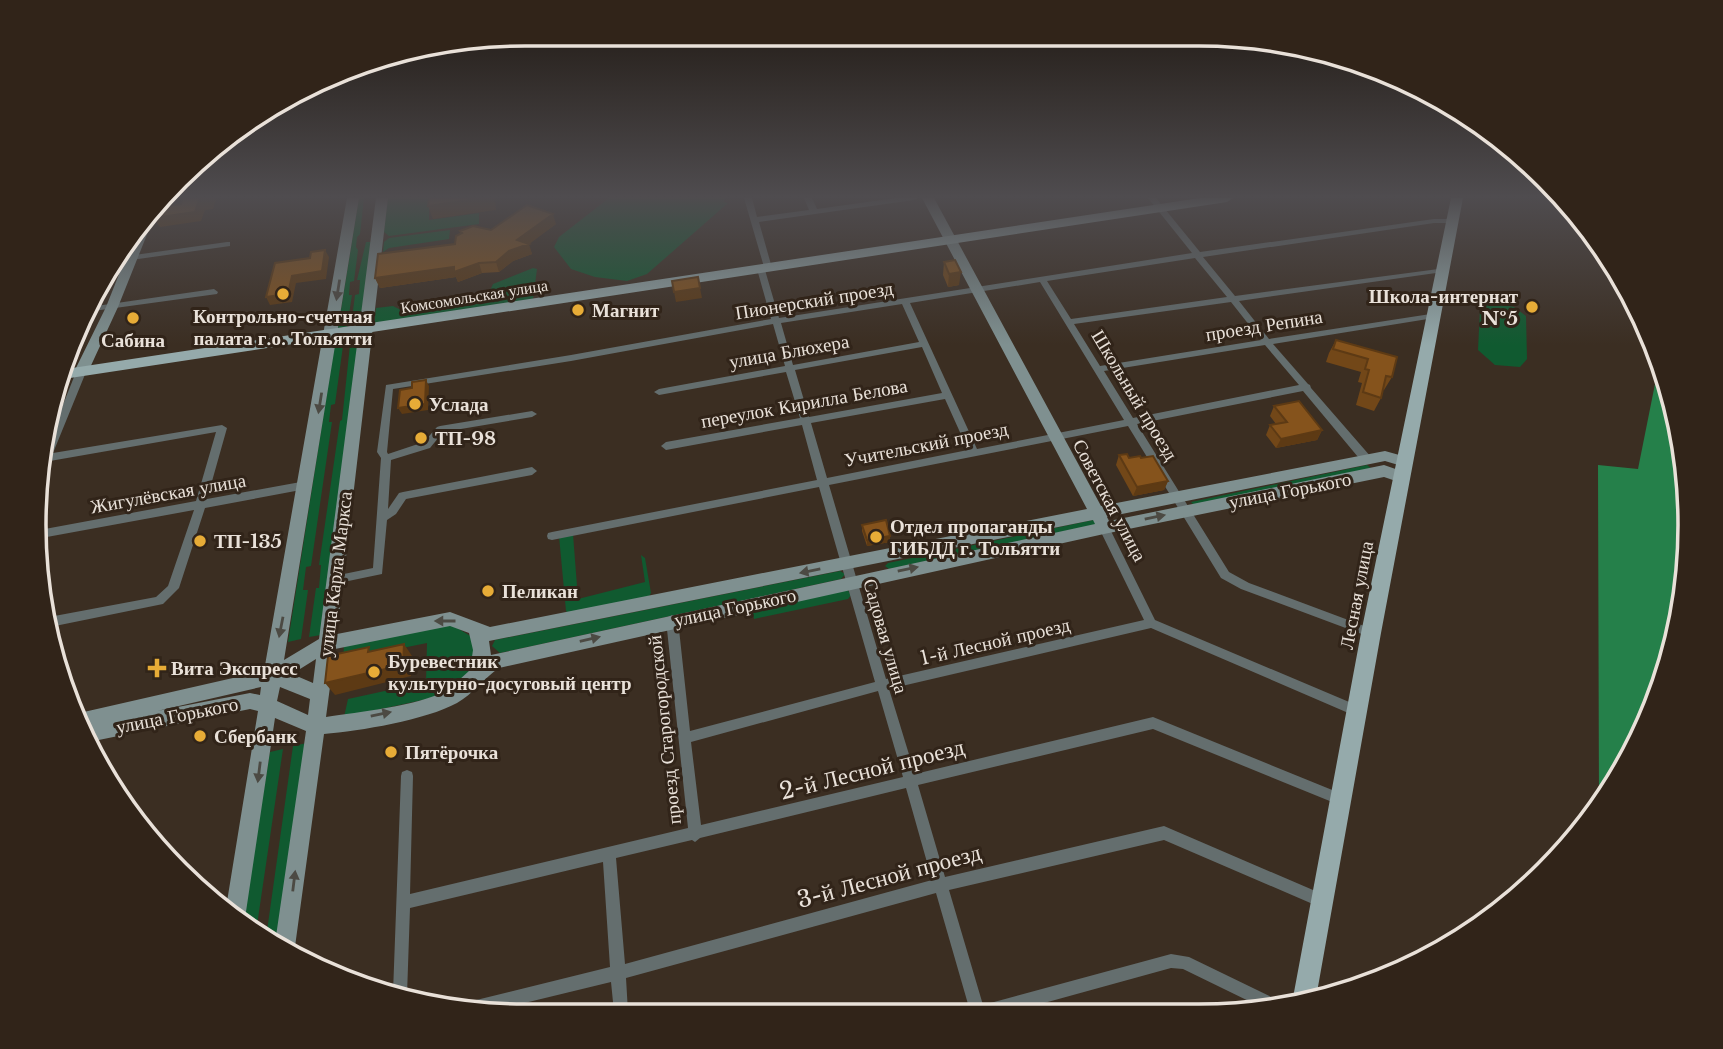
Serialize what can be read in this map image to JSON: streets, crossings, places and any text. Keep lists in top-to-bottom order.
{
  "streets": {
    "main road": [
      "Комсомольская улица",
      "улица Горького",
      "Советская улица",
      "улица Карла Маркса",
      "Лесная улица"
    ],
    "street": [
      "Пионерский проезд",
      "проезд Репина",
      "улица Блюхера",
      "Школьный проезд",
      "переулок Кирилла Белова",
      "Учительский проезд",
      "Жигулёвская улица",
      "Садовая улица",
      "1-й Лесной проезд",
      "проезд Старогородской",
      "2-й Лесной проезд",
      "3-й Лесной проезд"
    ]
  },
  "crossings": [
    ["Комсомольская улица", "улица Карла Маркса"],
    ["Комсомольская улица", "Садовая улица"],
    ["Пионерский проезд", "Школьный проезд"],
    ["Пионерский проезд", "Советская улица"],
    ["Пионерский проезд", "Садовая улица"],
    ["проезд Репина", "Школьный проезд"],
    ["проезд Репина", "Лесная улица"],
    ["улица Блюхера", "Садовая улица"],
    ["Школьный проезд", "Учительский проезд"],
    ["Школьный проезд", "улица Горького"],
    ["Школьный проезд", "Лесная улица"],
    ["переулок Кирилла Белова", "Садовая улица"],
    ["Учительский проезд", "Советская улица"],
    ["Учительский проезд", "Садовая улица"],
    ["улица Горького", "Советская улица"],
    ["улица Горького", "улица Карла Маркса"],
    ["улица Горького", "Лесная улица"],
    ["улица Горького", "Садовая улица"],
    ["улица Горького", "проезд Старогородской"],
    ["Жигулёвская улица", "улица Карла Маркса"],
    ["Советская улица", "1-й Лесной проезд"],
    ["Лесная улица", "2-й Лесной проезд"],
    ["Лесная улица", "3-й Лесной проезд"],
    ["Садовая улица", "1-й Лесной проезд"],
    ["Садовая улица", "2-й Лесной проезд"],
    ["Садовая улица", "3-й Лесной проезд"],
    ["1-й Лесной проезд", "проезд Старогородской"],
    ["проезд Старогородской", "2-й Лесной проезд"]
  ],
  "places": {
    "other": [
      "Контрольно-счетная палата г.о. Тольятти",
      "Школа-интернат №5",
      "Магнит",
      "Сабина",
      "Услада",
      "ТП-98",
      "Отдел пропаганды ГИБДД г. Тольятти",
      "ТП-135",
      "Пеликан",
      "Буревестник культурно-досуговый центр",
      "Сбербанк",
      "Пятёрочка"
    ],
    "health": ["Вита Экспресс"]
  }
}
